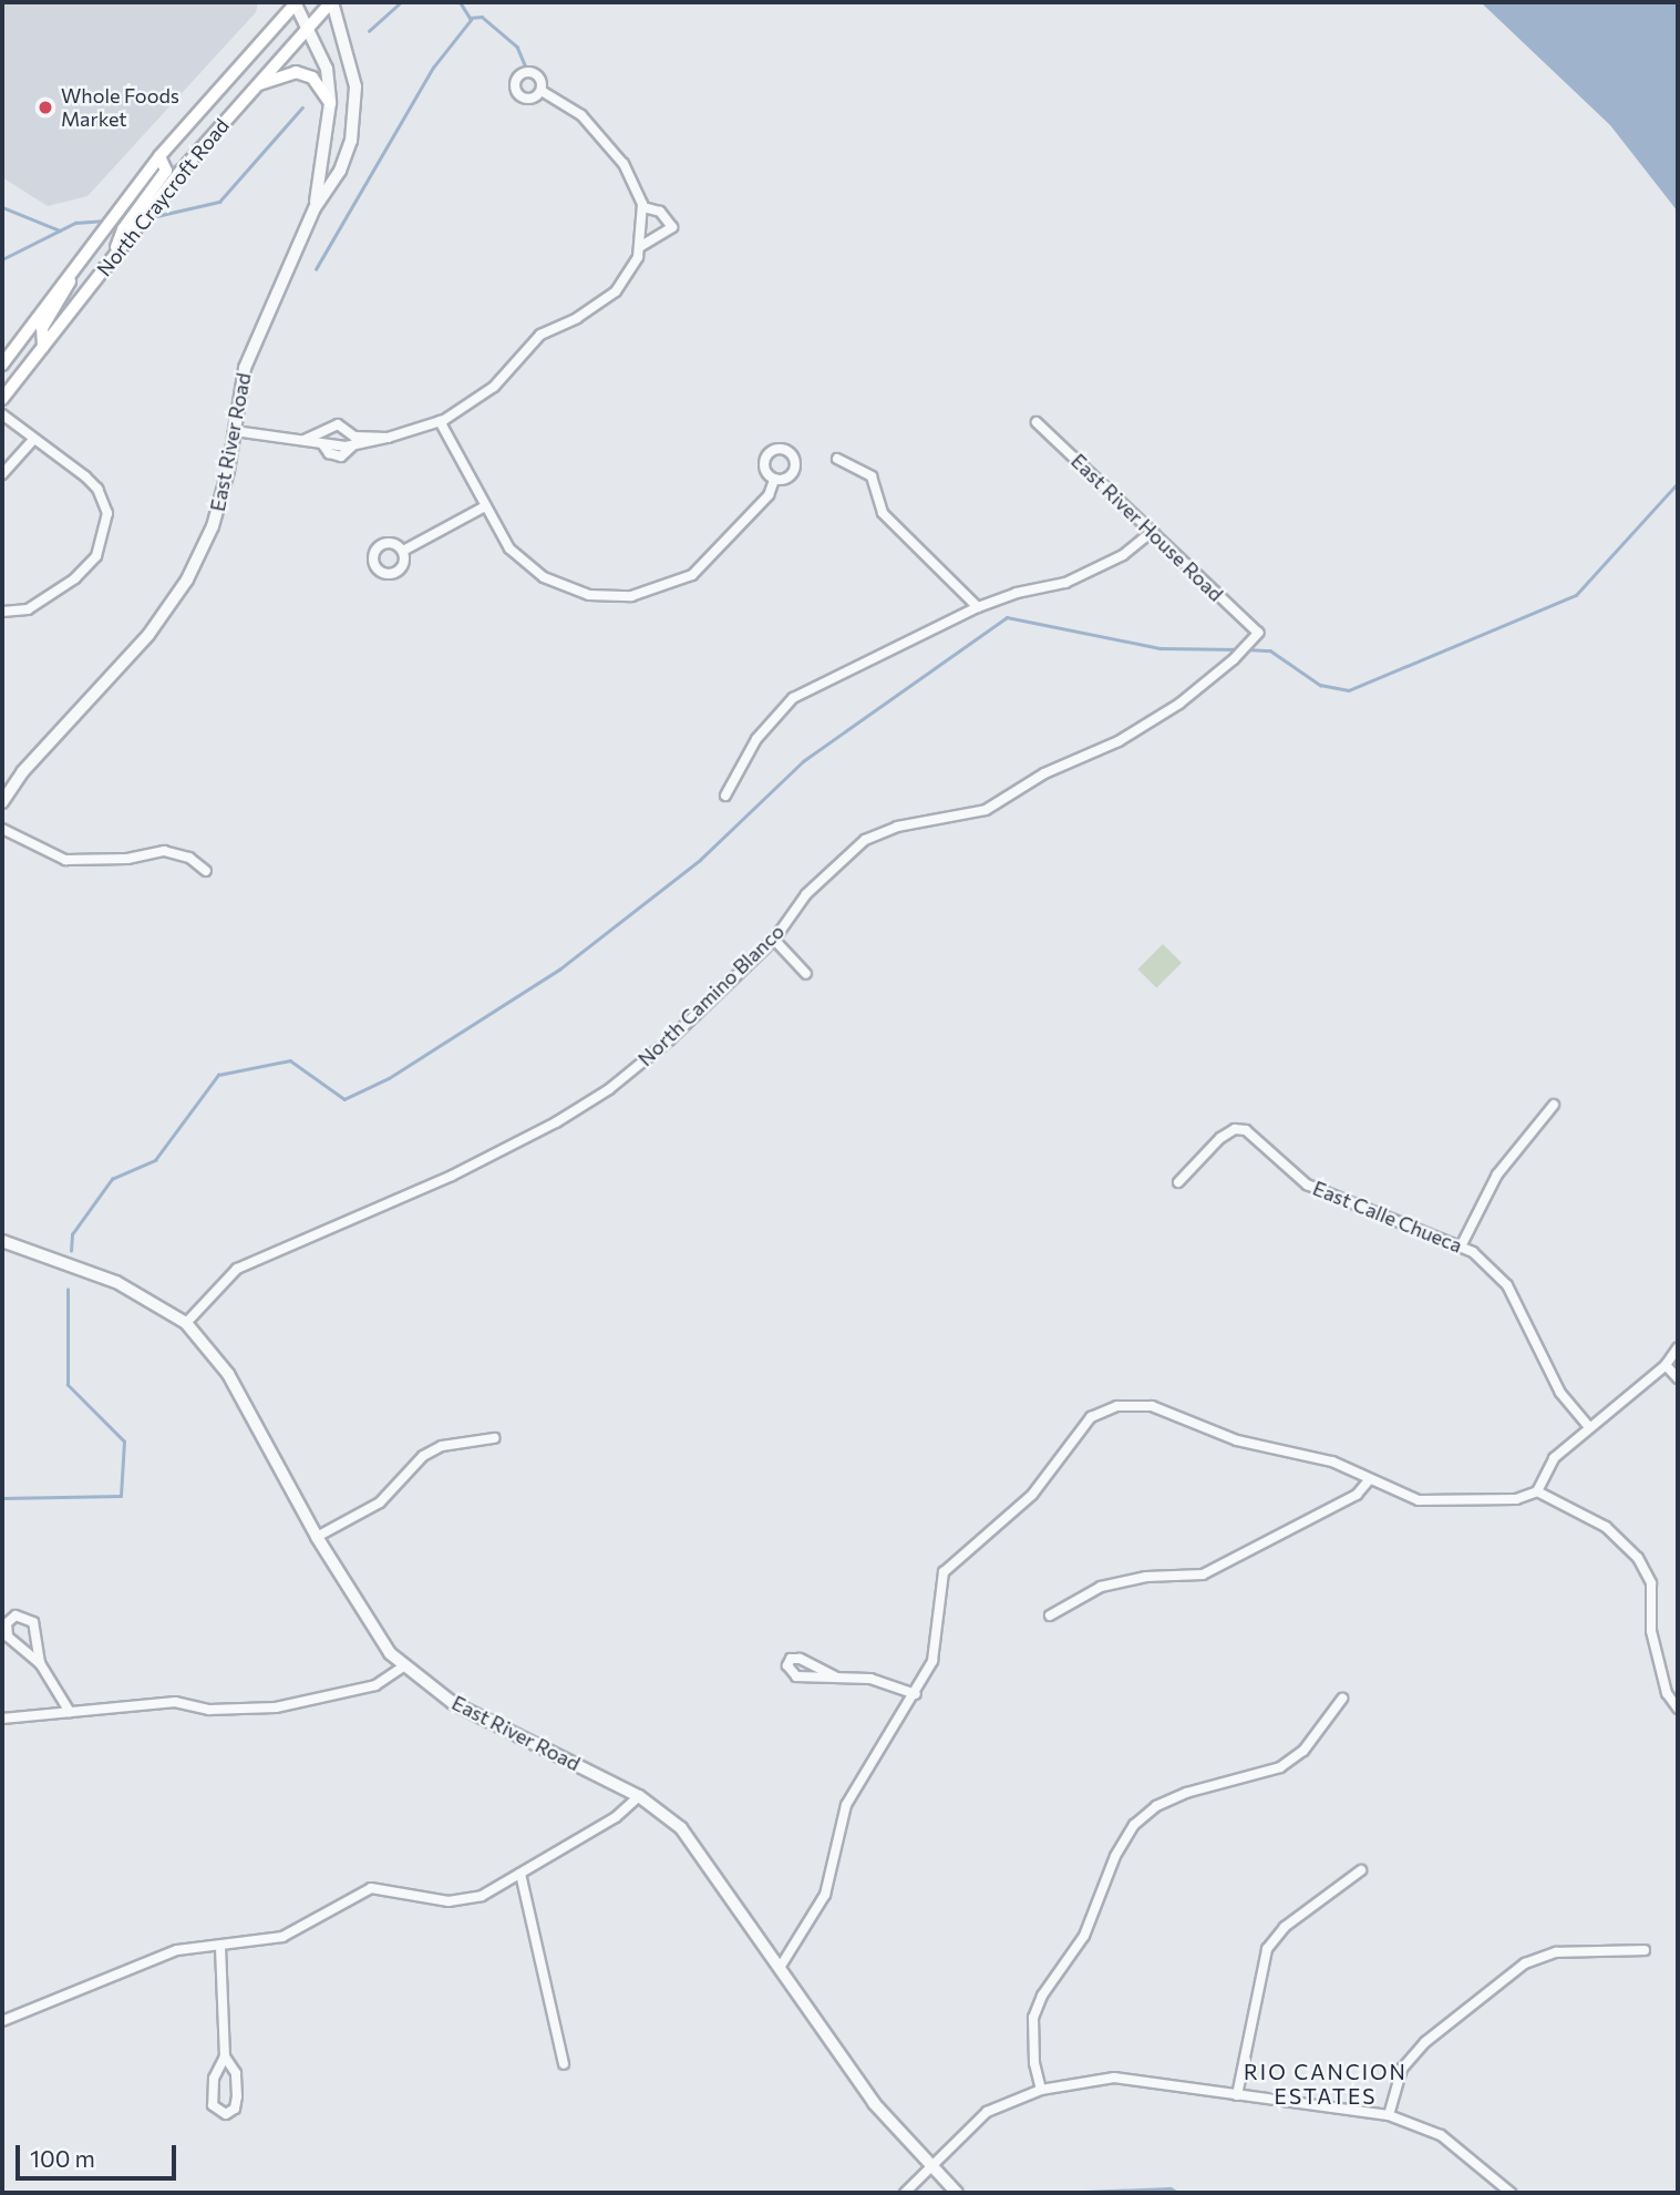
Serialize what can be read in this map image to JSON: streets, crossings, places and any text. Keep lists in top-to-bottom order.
{
  "streets": {
    "main road": ["North Craycroft Road"],
    "street": [
      "East River Road",
      "East River House Road",
      "North Camino Blanco",
      "East Calle Chueca"
    ]
  },
  "crossings": [
    ["North Craycroft Road", "East River Road"],
    ["East River Road", "North Camino Blanco"],
    ["East River House Road", "North Camino Blanco"]
  ],
  "districts": ["RIO CANCION ESTATES"],
  "places": ["Whole Foods Market"],
  "scale_bar": "100 m"
}
